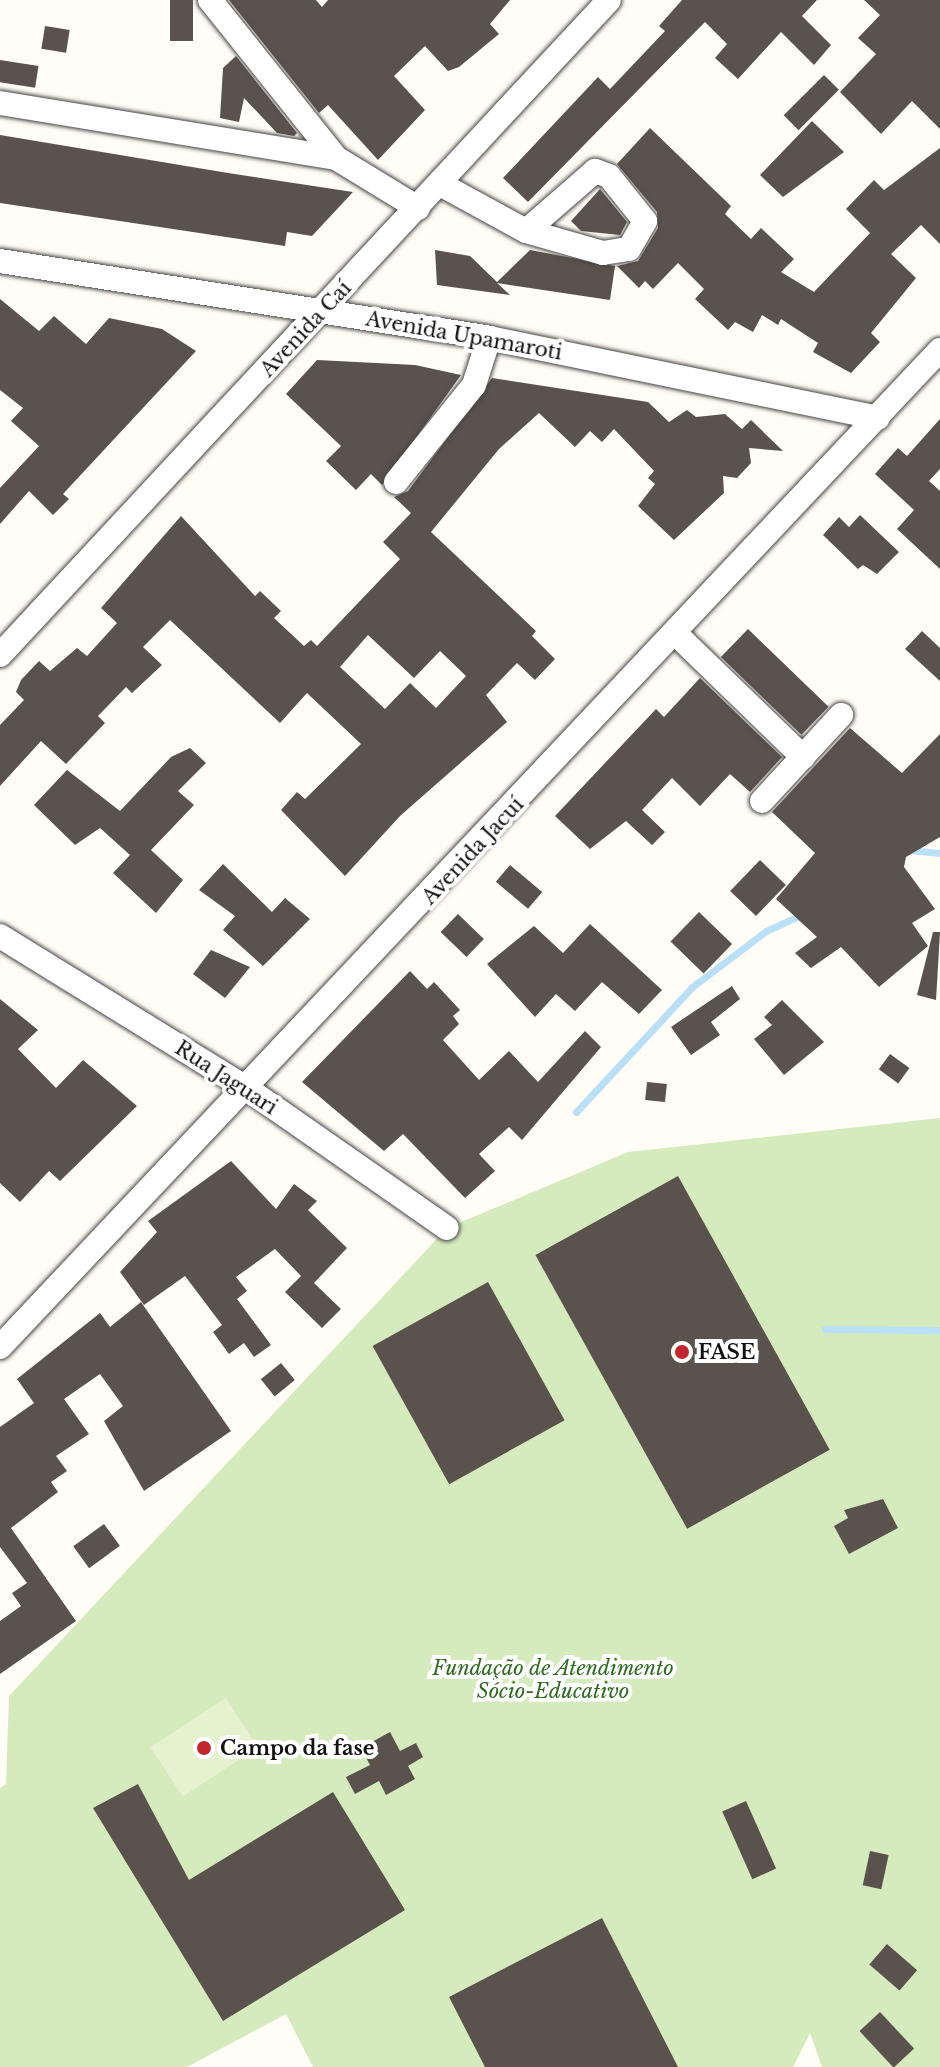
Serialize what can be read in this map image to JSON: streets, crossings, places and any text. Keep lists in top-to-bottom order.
{
  "streets": {
    "street": [
      "Avenida Caí",
      "Avenida Upamaroti",
      "Avenida Jacuí",
      "Rua Jaguari"
    ]
  },
  "crossings": [
    ["Avenida Caí", "Avenida Upamaroti"],
    ["Avenida Upamaroti", "Avenida Jacuí"],
    ["Avenida Jacuí", "Rua Jaguari"]
  ],
  "parks": ["Fundação de Atendimento Sócio-Educativo"],
  "places": ["FASE", "Campo da fase"]
}
